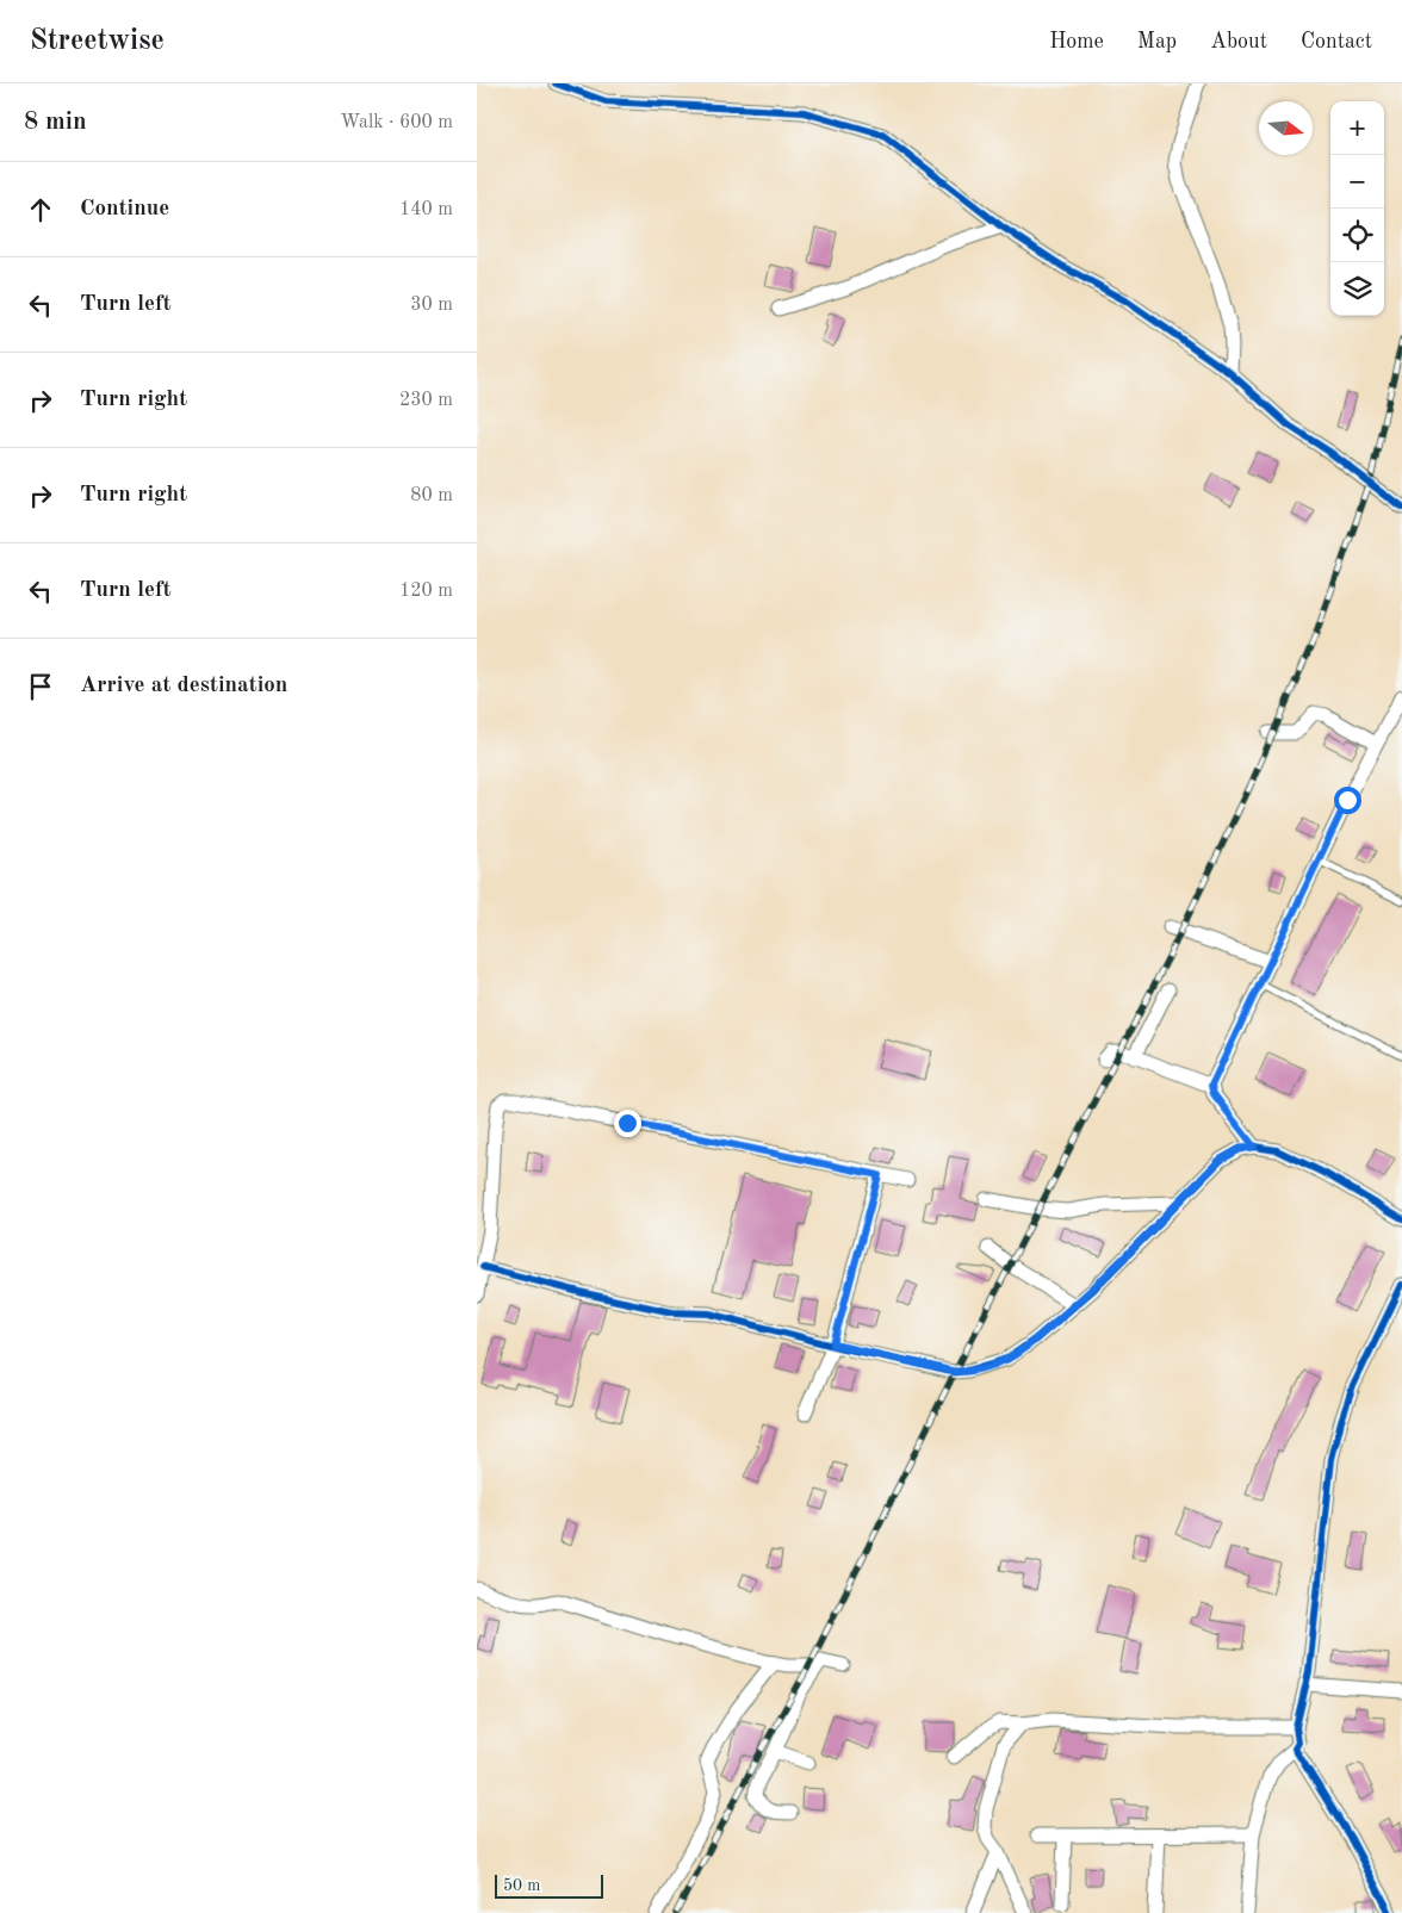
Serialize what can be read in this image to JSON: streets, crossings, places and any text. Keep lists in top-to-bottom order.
{
  "scale_bar": "50 m",
  "north": "right",
  "page": {
    "header": "Streetwise",
    "nav": [
      "Home",
      "Map",
      "About",
      "Contact"
    ],
    "heading": ["8 min", "Walk · 600 m"],
    "map_buttons": ["+", "−"],
    "list": [
      ["Continue", "140 m"],
      ["Turn left", "30 m"],
      ["Turn right", "230 m"],
      ["Turn right", "80 m"],
      ["Turn left", "120 m"],
      "Arrive at destination"
    ],
    "scale": "50 m"
  }
}
